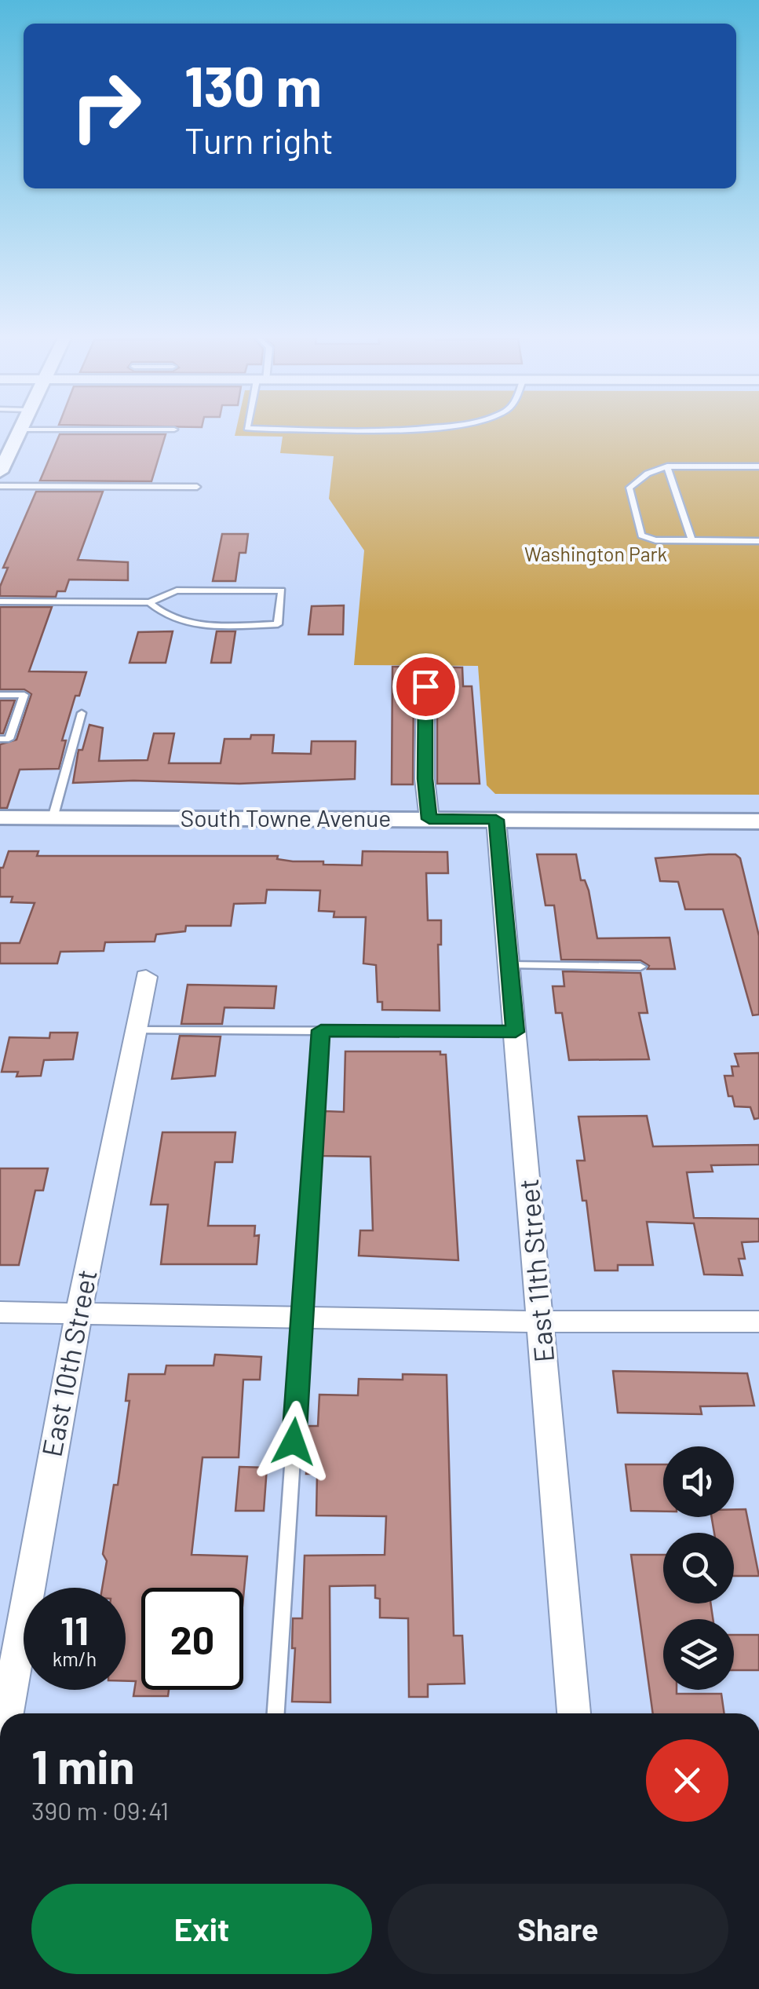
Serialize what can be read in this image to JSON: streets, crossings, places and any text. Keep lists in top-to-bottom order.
{
  "streets": {
    "street": ["South Towne Avenue", "East 11th Street", "East 10th Street"]
  },
  "crossings": [
    ["South Towne Avenue", "East 11th Street"]
  ],
  "parks": ["Washington Park"],
  "page": {
    "turn": ["130 m", "Turn right"],
    "speed": "11 km/h",
    "limit": "20",
    "heading": ["1 min", "390 m · 09:41"],
    "buttons": ["Exit", "Share"]
  }
}
